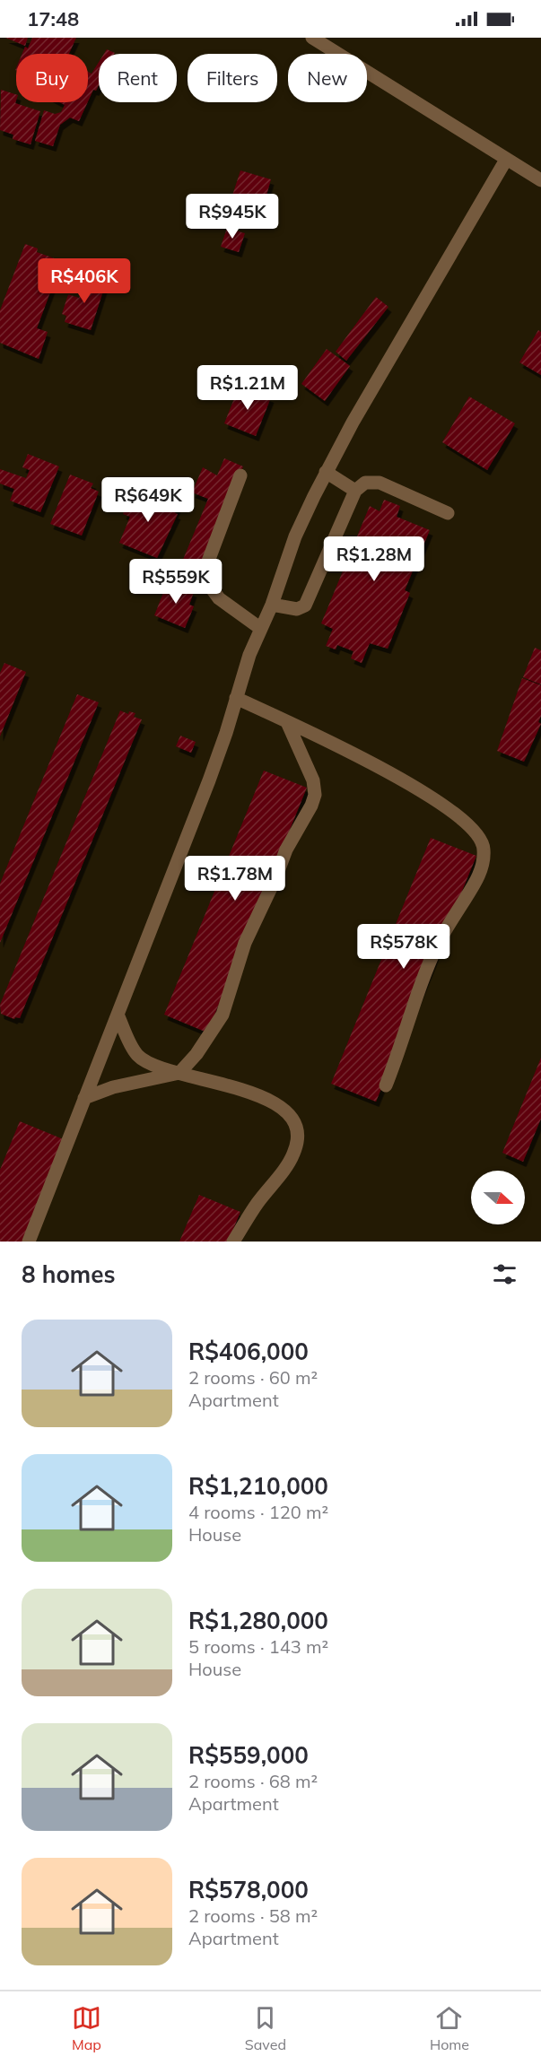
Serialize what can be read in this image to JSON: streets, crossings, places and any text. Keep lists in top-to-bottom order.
{
  "north": "right",
  "page": {
    "status": "17:48",
    "chip": [
      "Buy",
      "Rent",
      "Filters",
      "New"
    ],
    "price": [
      "R$945K",
      "R$406K",
      "R$1.21M",
      "R$649K",
      "R$1.28M",
      "R$559K",
      "R$1.78M",
      "R$578K"
    ],
    "heading": "8 homes",
    "list": [
      {
        "name": "R$406,000",
        "note": "2 rooms · 60 m² · Apartment"
      },
      {
        "name": "R$1,210,000",
        "note": "4 rooms · 120 m² · House"
      },
      {
        "name": "R$1,280,000",
        "note": "5 rooms · 143 m² · House"
      },
      {
        "name": "R$559,000",
        "note": "2 rooms · 68 m² · Apartment"
      },
      {
        "name": "R$578,000",
        "note": "2 rooms · 58 m² · Apartment"
      }
    ],
    "tabs": ["Map", "Saved", "Home"]
  }
}
